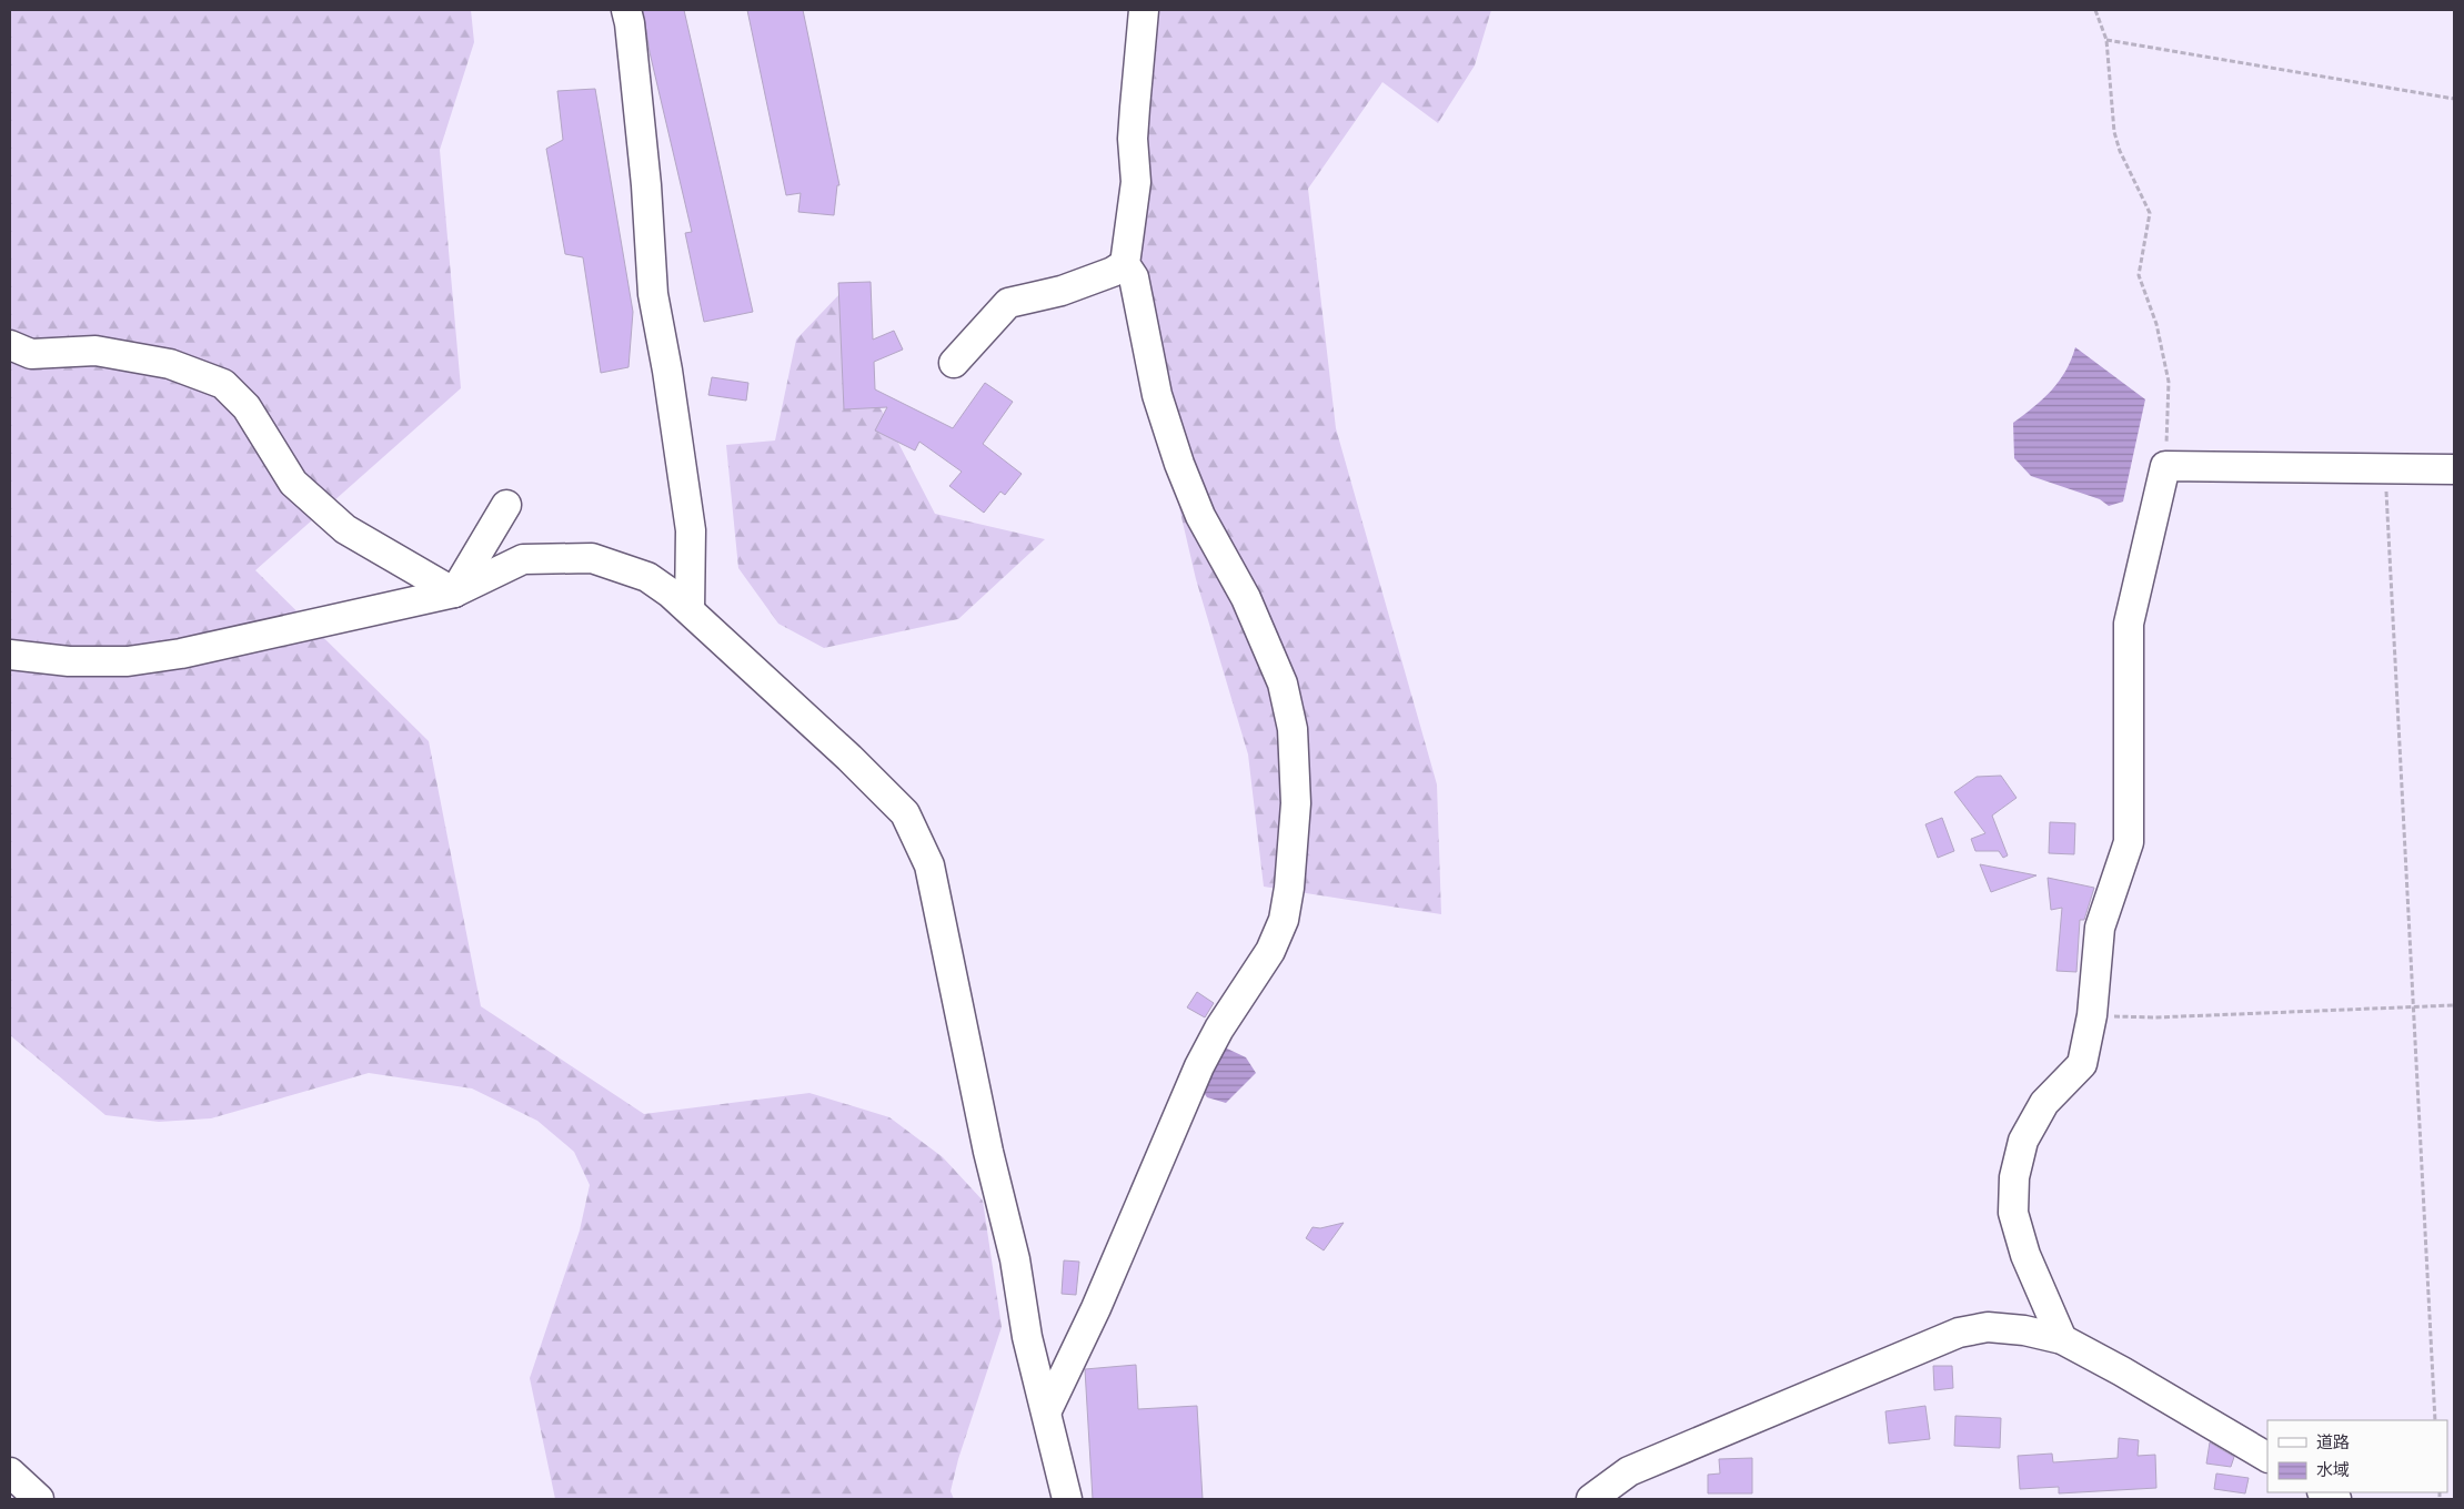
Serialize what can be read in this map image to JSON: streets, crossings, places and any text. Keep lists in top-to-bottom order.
{
  "legend": ["道路", "水域"]
}
